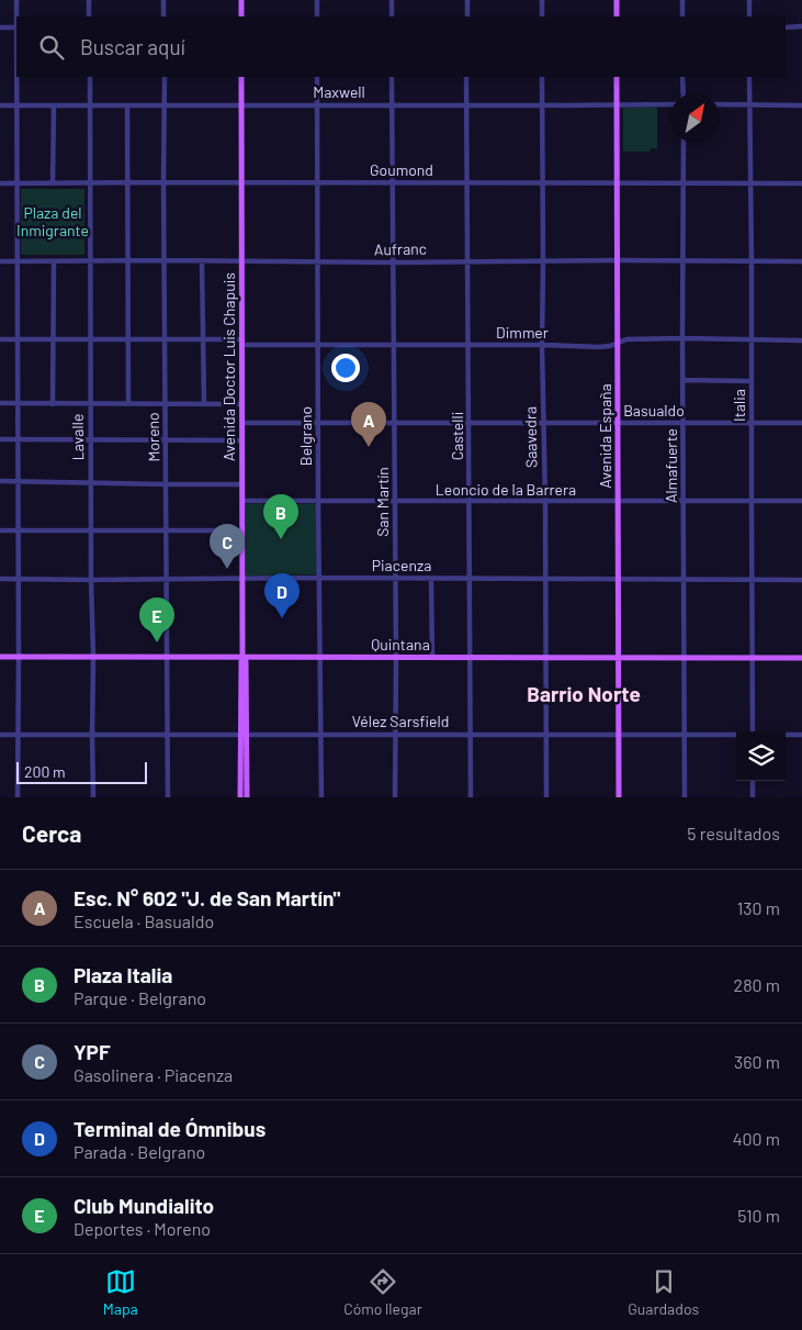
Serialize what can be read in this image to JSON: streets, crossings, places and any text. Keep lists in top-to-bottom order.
{
  "streets": {
    "main road": ["Avenida Doctor Luis Chapuis", "Avenida España", "Quintana"],
    "street": [
      "Maxwell",
      "Goumond",
      "Aufranc",
      "Dimmer",
      "Italia",
      "Basualdo",
      "Belgrano",
      "Castelli",
      "Lavalle",
      "Moreno",
      "Saavedra",
      "Almafuerte",
      "Leoncio de la Barrera",
      "San Martín",
      "Piacenza",
      "Vélez Sarsfield"
    ]
  },
  "crossings": [
    ["Maxwell", "Avenida Doctor Luis Chapuis"],
    ["Maxwell", "Belgrano"],
    ["Maxwell", "Castelli"],
    ["Maxwell", "Avenida España"],
    ["Maxwell", "Lavalle"],
    ["Maxwell", "Moreno"],
    ["Maxwell", "Saavedra"],
    ["Maxwell", "San Martín"],
    ["Goumond", "Avenida Doctor Luis Chapuis"],
    ["Goumond", "Italia"],
    ["Goumond", "Belgrano"],
    ["Goumond", "Castelli"],
    ["Goumond", "Avenida España"],
    ["Goumond", "Lavalle"],
    ["Goumond", "Moreno"],
    ["Goumond", "Saavedra"],
    ["Goumond", "Almafuerte"],
    ["Goumond", "San Martín"],
    ["Aufranc", "Avenida Doctor Luis Chapuis"],
    ["Aufranc", "Italia"],
    ["Aufranc", "Belgrano"],
    ["Aufranc", "Castelli"],
    ["Aufranc", "Avenida España"],
    ["Aufranc", "Lavalle"],
    ["Aufranc", "Moreno"],
    ["Aufranc", "Saavedra"],
    ["Aufranc", "Almafuerte"],
    ["Aufranc", "San Martín"],
    ["Dimmer", "Avenida Doctor Luis Chapuis"],
    ["Dimmer", "Italia"],
    ["Dimmer", "Belgrano"],
    ["Dimmer", "Castelli"],
    ["Dimmer", "Avenida España"],
    ["Dimmer", "Lavalle"],
    ["Dimmer", "Moreno"],
    ["Dimmer", "Saavedra"],
    ["Dimmer", "Almafuerte"],
    ["Dimmer", "San Martín"],
    ["Avenida Doctor Luis Chapuis", "Basualdo"],
    ["Avenida Doctor Luis Chapuis", "Leoncio de la Barrera"],
    ["Avenida Doctor Luis Chapuis", "Piacenza"],
    ["Avenida Doctor Luis Chapuis", "Quintana"],
    ["Avenida Doctor Luis Chapuis", "Vélez Sarsfield"],
    ["Italia", "Basualdo"],
    ["Italia", "Leoncio de la Barrera"],
    ["Italia", "Piacenza"],
    ["Italia", "Quintana"],
    ["Basualdo", "Belgrano"],
    ["Basualdo", "Castelli"],
    ["Basualdo", "Avenida España"],
    ["Basualdo", "Saavedra"],
    ["Basualdo", "Almafuerte"],
    ["Basualdo", "San Martín"],
    ["Belgrano", "Leoncio de la Barrera"],
    ["Belgrano", "Piacenza"],
    ["Belgrano", "Quintana"],
    ["Belgrano", "Vélez Sarsfield"],
    ["Castelli", "Leoncio de la Barrera"],
    ["Castelli", "Piacenza"],
    ["Castelli", "Quintana"],
    ["Castelli", "Vélez Sarsfield"],
    ["Avenida España", "Leoncio de la Barrera"],
    ["Avenida España", "Piacenza"],
    ["Avenida España", "Quintana"],
    ["Avenida España", "Vélez Sarsfield"],
    ["Lavalle", "Piacenza"],
    ["Lavalle", "Quintana"],
    ["Lavalle", "Vélez Sarsfield"],
    ["Moreno", "Piacenza"],
    ["Moreno", "Quintana"],
    ["Moreno", "Vélez Sarsfield"],
    ["Saavedra", "Leoncio de la Barrera"],
    ["Saavedra", "Piacenza"],
    ["Saavedra", "Quintana"],
    ["Saavedra", "Vélez Sarsfield"],
    ["Almafuerte", "Leoncio de la Barrera"],
    ["Almafuerte", "Piacenza"],
    ["Almafuerte", "Quintana"],
    ["Almafuerte", "Vélez Sarsfield"],
    ["Leoncio de la Barrera", "San Martín"],
    ["San Martín", "Piacenza"],
    ["San Martín", "Quintana"],
    ["San Martín", "Vélez Sarsfield"]
  ],
  "districts": ["Barrio Norte"],
  "parks": ["Plaza del Inmigrante"],
  "scale_bar": "200 m",
  "north": "top right",
  "page": {
    "search": "Buscar aquí",
    "pins": [
      "A",
      "B",
      "C",
      "D",
      "E"
    ],
    "scale": "200 m",
    "heading": ["Cerca", "5 resultados"],
    "list": [
      {
        "mark": "A",
        "name": "Esc. N° 602 \"J. de San Martín\"",
        "note": "Escuela · Basualdo",
        "value": "130 m"
      },
      {
        "mark": "B",
        "name": "Plaza Italia",
        "note": "Parque · Belgrano",
        "value": "280 m"
      },
      {
        "mark": "C",
        "name": "YPF",
        "note": "Gasolinera · Piacenza",
        "value": "360 m"
      },
      {
        "mark": "D",
        "name": "Terminal de Ómnibus",
        "note": "Parada · Belgrano",
        "value": "400 m"
      },
      {
        "mark": "E",
        "name": "Club Mundialito",
        "note": "Deportes · Moreno",
        "value": "510 m"
      }
    ],
    "nav": ["Mapa", "Cómo llegar", "Guardados"]
  }
}
